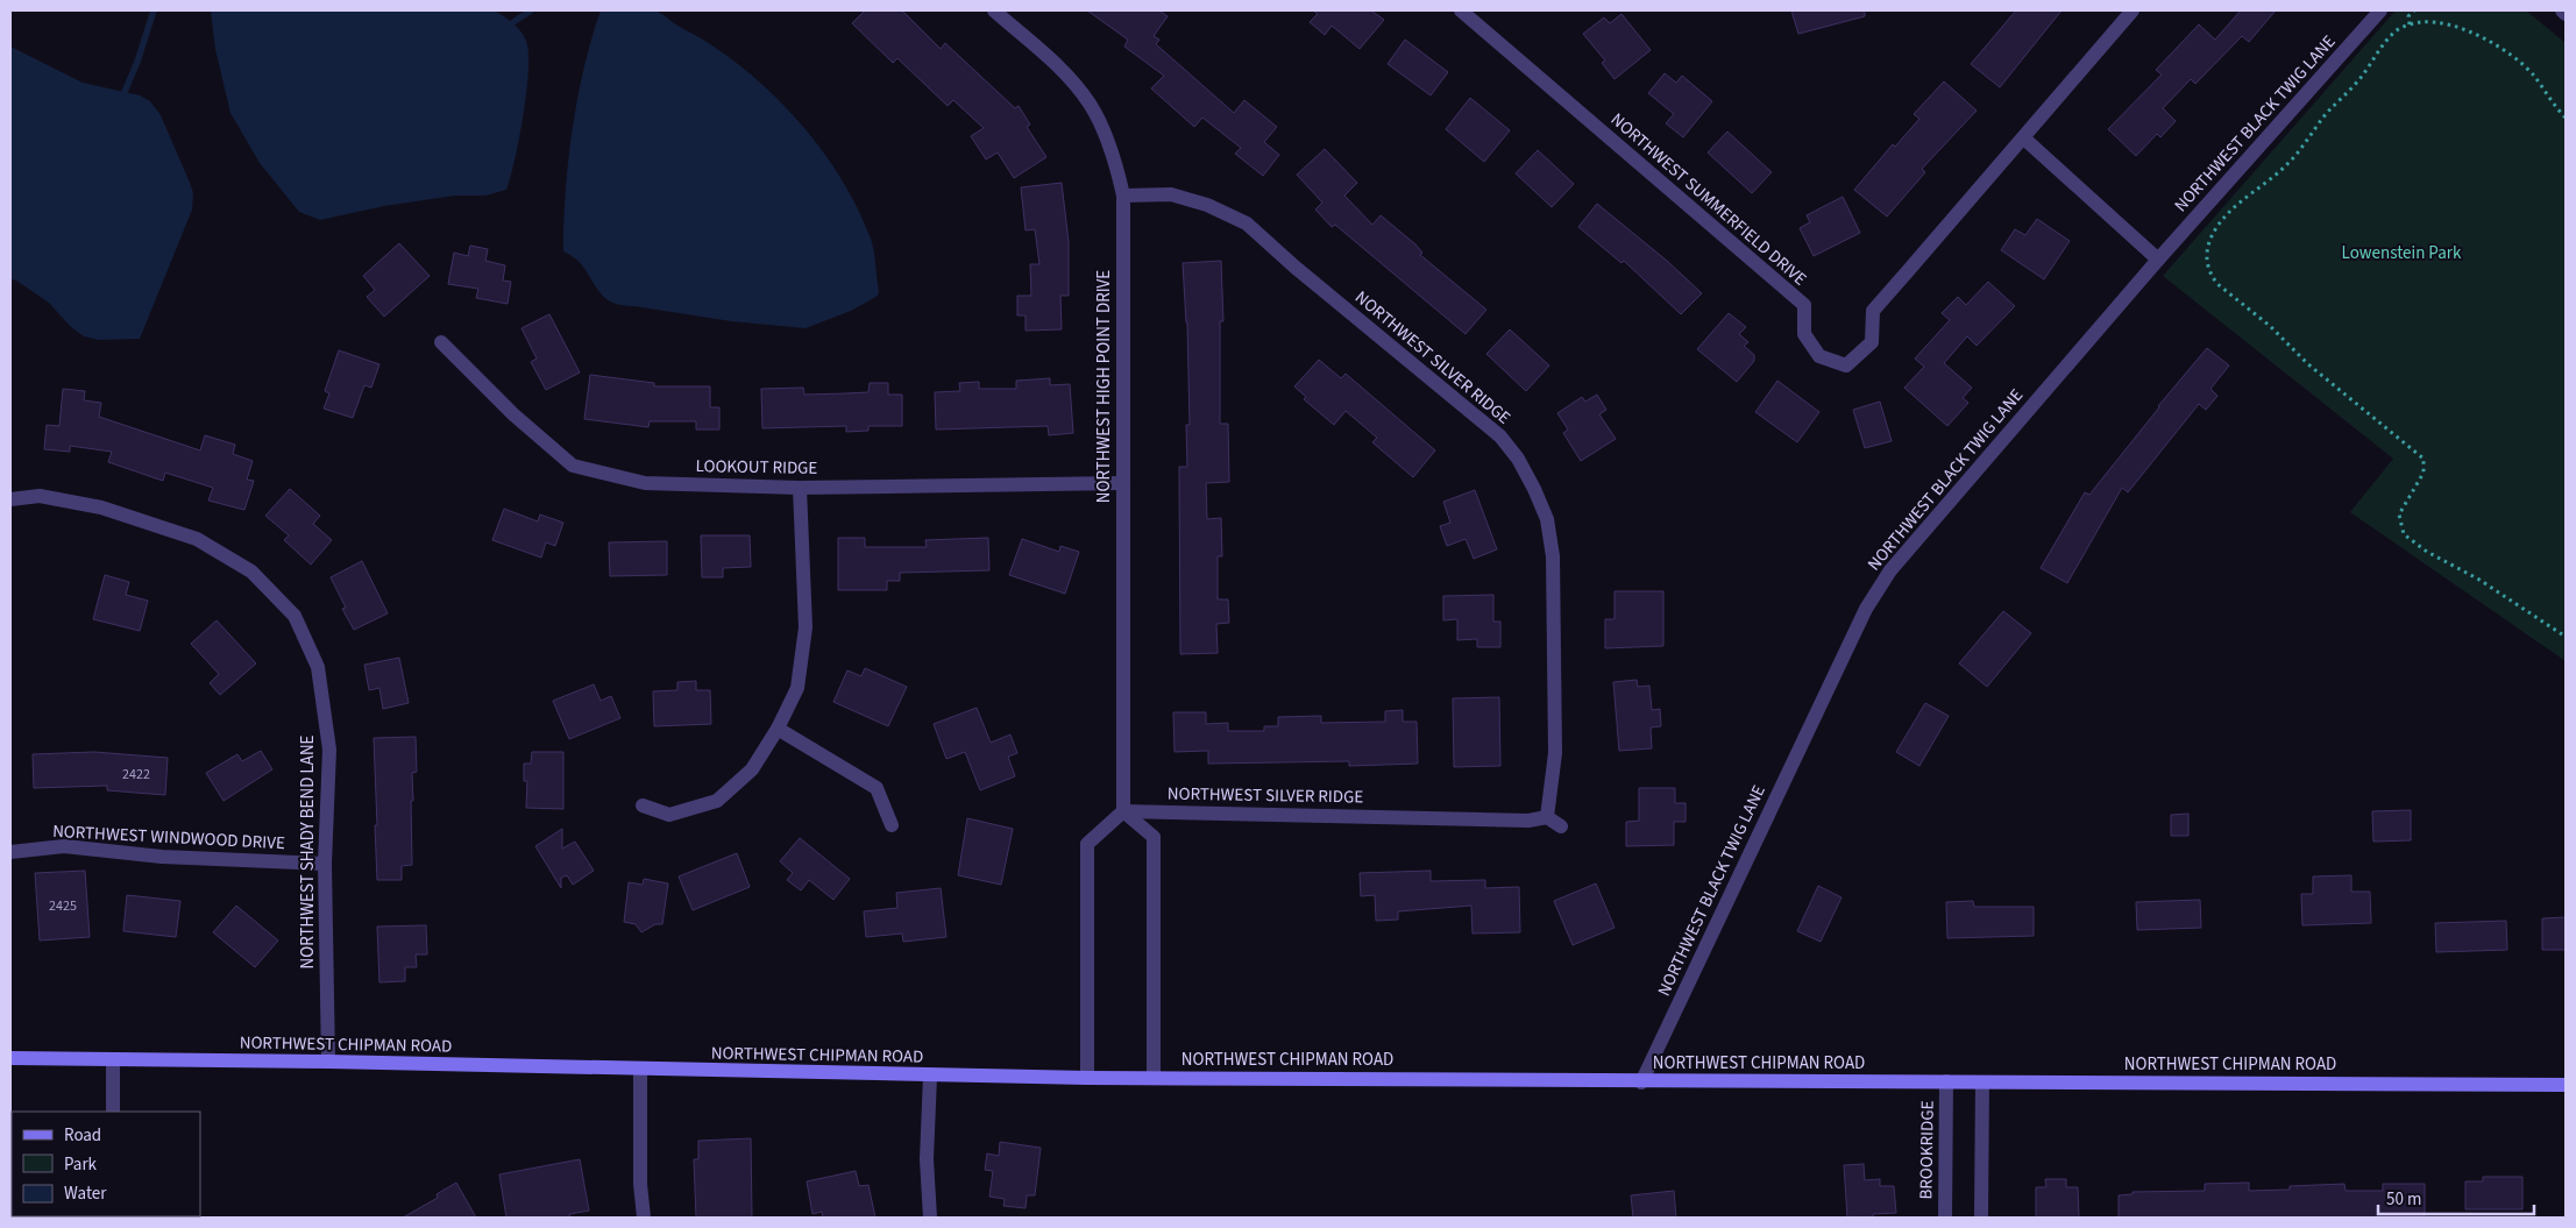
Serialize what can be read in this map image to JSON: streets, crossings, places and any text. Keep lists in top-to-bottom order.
{
  "streets": {
    "main road": ["NORTHWEST CHIPMAN ROAD"],
    "street": [
      "NORTHWEST BLACK TWIG LANE",
      "NORTHWEST SUMMERFIELD DRIVE",
      "NORTHWEST SILVER RIDGE",
      "NORTHWEST HIGH POINT DRIVE",
      "LOOKOUT RIDGE",
      "NORTHWEST WINDWOOD DRIVE",
      "NORTHWEST SHADY BEND LANE",
      "BROOKRIDGE"
    ]
  },
  "crossings": [
    ["NORTHWEST BLACK TWIG LANE", "NORTHWEST CHIPMAN ROAD"],
    ["NORTHWEST SILVER RIDGE", "NORTHWEST HIGH POINT DRIVE"],
    ["NORTHWEST HIGH POINT DRIVE", "LOOKOUT RIDGE"],
    ["NORTHWEST WINDWOOD DRIVE", "NORTHWEST SHADY BEND LANE"],
    ["NORTHWEST SHADY BEND LANE", "NORTHWEST CHIPMAN ROAD"],
    ["NORTHWEST CHIPMAN ROAD", "BROOKRIDGE"]
  ],
  "parks": ["Lowenstein Park"],
  "house_numbers": ["2422", "2425"],
  "legend": ["Road", "Park", "Water"],
  "scale_bar": "50 m"
}
